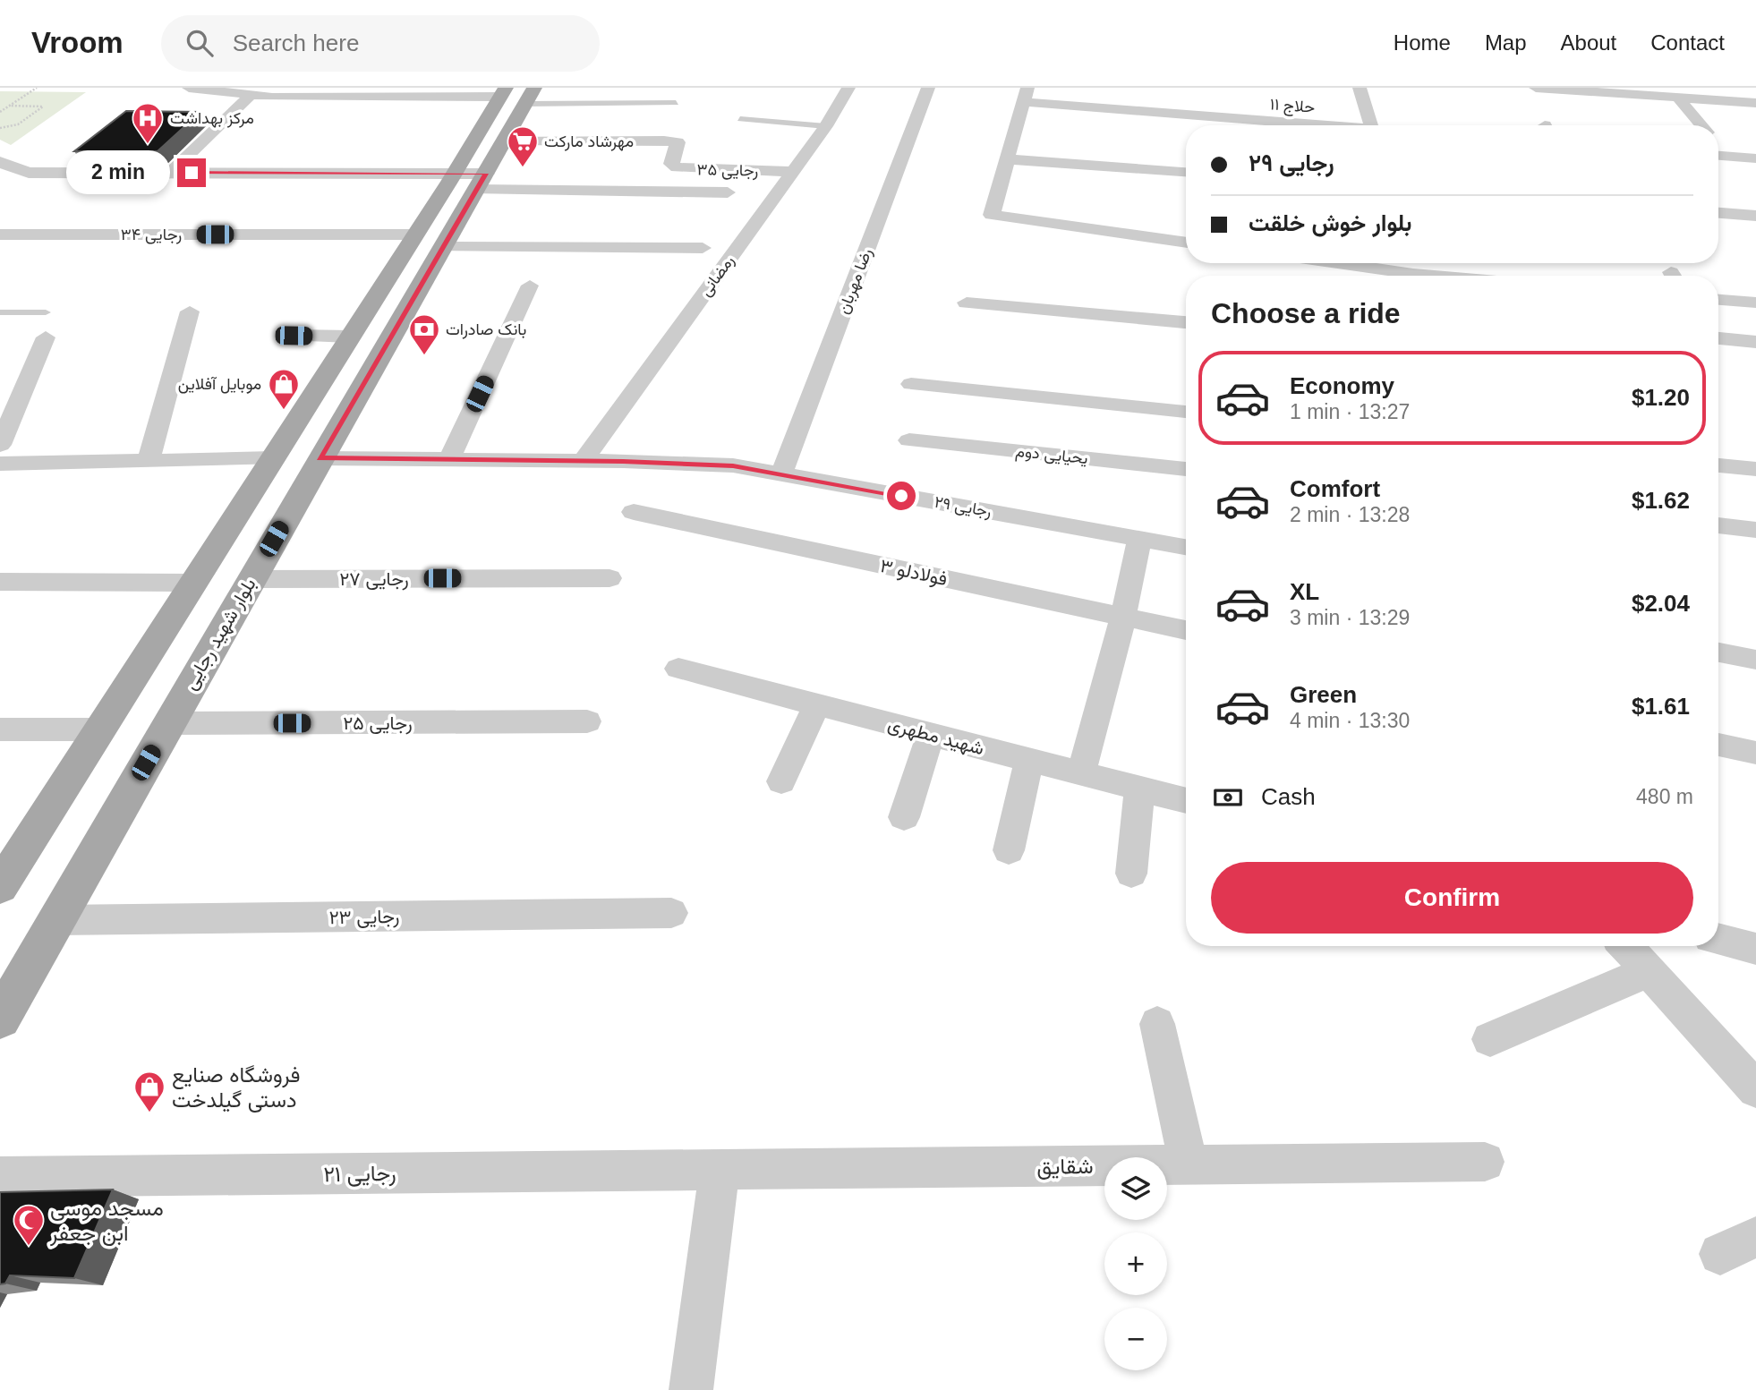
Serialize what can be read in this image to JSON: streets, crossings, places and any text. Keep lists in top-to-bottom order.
{
  "streets": {
    "main road": ["بلوار شهید رجایی"],
    "street": [
      "حلاج ۱۱",
      "رجایی ۳۵",
      "رجایی ۳۴",
      "رمضانی",
      "رضا مهربان",
      "یحیایی دوم",
      "رجایی ۲۹",
      "فولادلو ۳",
      "رجایی ۲۷",
      "رجایی ۲۵",
      "شهید مطهری",
      "رجایی ۲۳",
      "شقایق",
      "رجایی ۲۱"
    ]
  },
  "crossings": [
    ["رجایی ۳۵", "رمضانی"],
    ["رجایی ۳۵", "بلوار شهید رجایی"],
    ["رجایی ۳۴", "بلوار شهید رجایی"],
    ["رمضانی", "رجایی ۲۹"],
    ["رضا مهربان", "رجایی ۲۹"],
    ["رجایی ۲۹", "بلوار شهید رجایی"],
    ["رجایی ۲۷", "بلوار شهید رجایی"],
    ["بلوار شهید رجایی", "رجایی ۲۵"],
    ["بلوار شهید رجایی", "رجایی ۲۳"],
    ["شقایق", "رجایی ۲۱"]
  ],
  "places": {
    "hospital": ["مرکز بهداشت"],
    "supermarket": ["مهرشاد مارکت"],
    "bank": ["بانک صادرات"],
    "shop": ["موبایل آفلاین", "فروشگاه صنایع دستی گیلدخت"],
    "mosque": ["مسجد موسی ابن جعفر"]
  },
  "page": {
    "header": "Vroom",
    "search": "Search here",
    "nav": [
      "Home",
      "Map",
      "About",
      "Contact"
    ],
    "banner": ["رجایی ۲۹", "بلوار خوش خلقت"],
    "bubble": "2 min",
    "heading": "Choose a ride",
    "list": [
      {
        "name": "Economy",
        "note": "1 min · 13:27",
        "value": "$1.20"
      },
      {
        "name": "Comfort",
        "note": "2 min · 13:28",
        "value": "$1.62"
      },
      {
        "name": "XL",
        "note": "3 min · 13:29",
        "value": "$2.04"
      },
      {
        "name": "Green",
        "note": "4 min · 13:30",
        "value": "$1.61"
      }
    ],
    "pay": ["Cash", "480 m"],
    "buttons": "Confirm",
    "map_buttons": ["+", "−"]
  }
}
